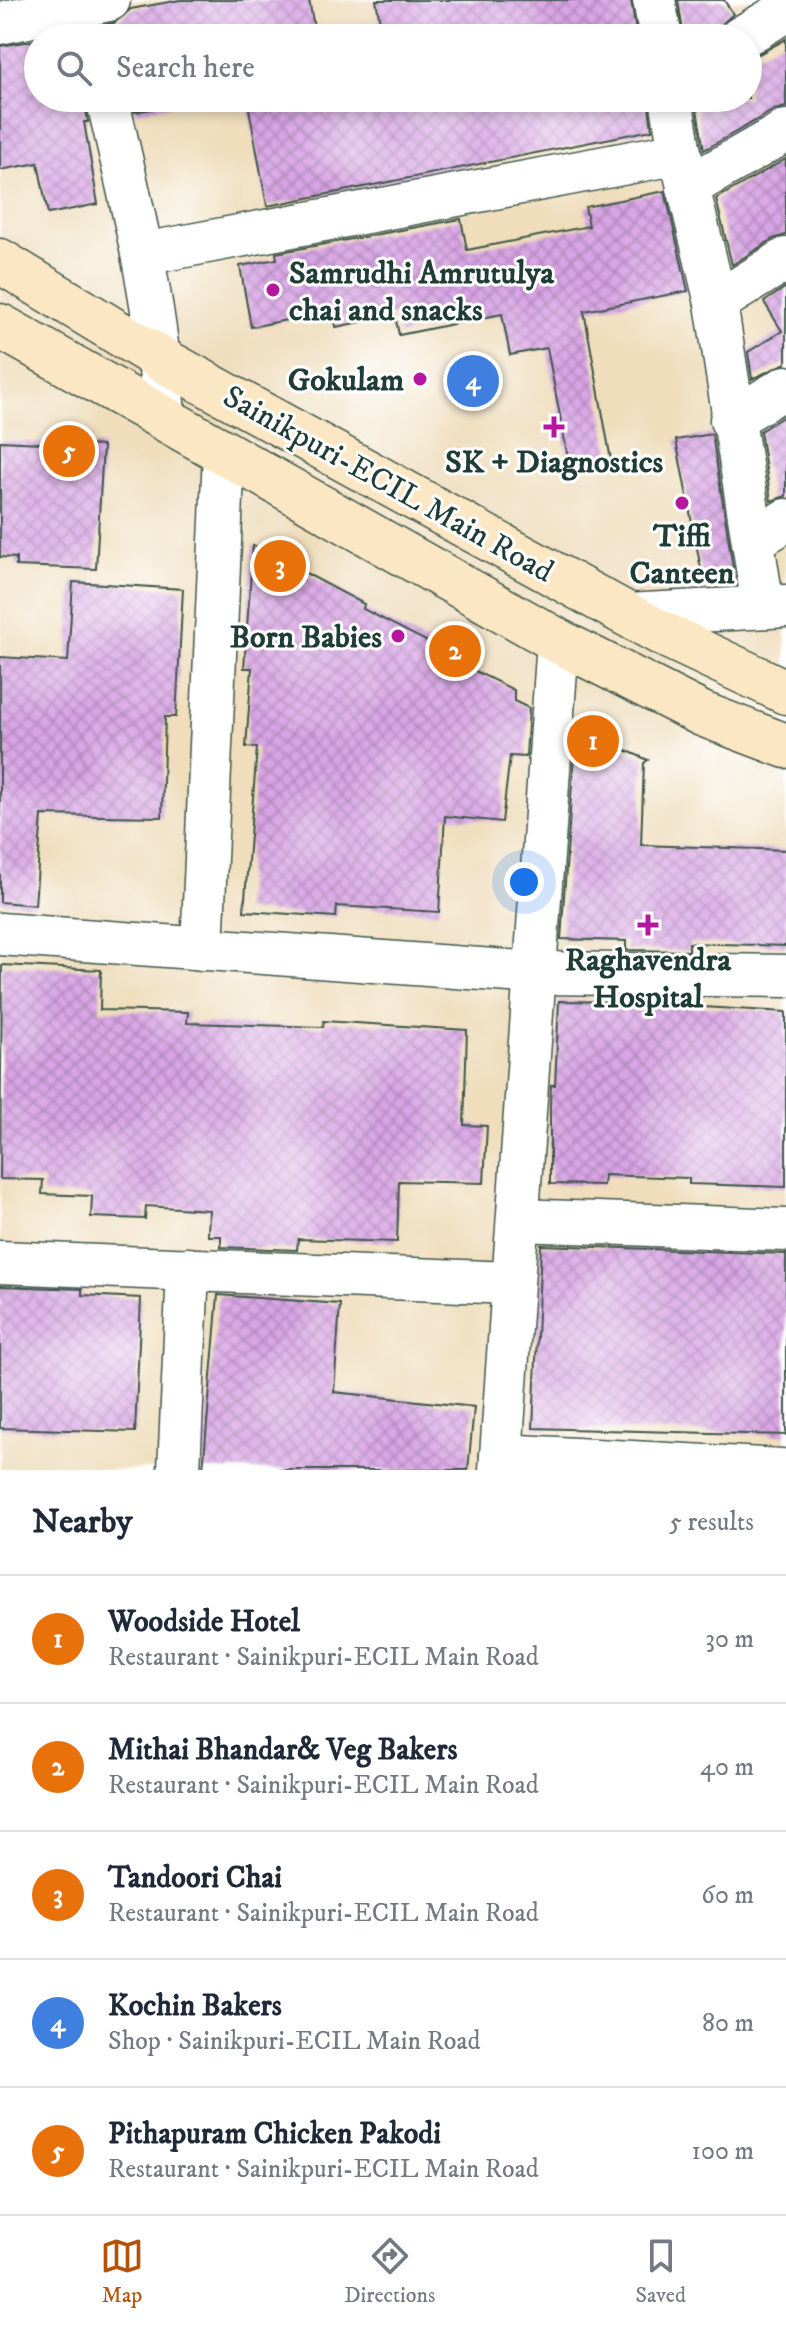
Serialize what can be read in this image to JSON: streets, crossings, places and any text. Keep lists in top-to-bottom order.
{
  "streets": {
    "main road": ["Sainikpuri-ECIL Main Road"]
  },
  "places": {
    "other": [
      "Samrudhi Amrutulya chai and snacks",
      "Gokulam",
      "Tiffi Canteen",
      "Born Babies"
    ],
    "health": ["SK + Diagnostics", "Raghavendra Hospital"]
  },
  "page": {
    "search": "Search here",
    "pins": [
      "4",
      "5",
      "3",
      "2",
      "1"
    ],
    "heading": ["Nearby", "5 results"],
    "list": [
      {
        "mark": "1",
        "name": "Woodside Hotel",
        "note": "Restaurant · Sainikpuri-ECIL Main Road",
        "value": "30 m"
      },
      {
        "mark": "2",
        "name": "Mithai Bhandar& Veg Bakers",
        "note": "Restaurant · Sainikpuri-ECIL Main Road",
        "value": "40 m"
      },
      {
        "mark": "3",
        "name": "Tandoori Chai",
        "note": "Restaurant · Sainikpuri-ECIL Main Road",
        "value": "60 m"
      },
      {
        "mark": "4",
        "name": "Kochin Bakers",
        "note": "Shop · Sainikpuri-ECIL Main Road",
        "value": "80 m"
      },
      {
        "mark": "5",
        "name": "Pithapuram Chicken Pakodi",
        "note": "Restaurant · Sainikpuri-ECIL Main Road",
        "value": "100 m"
      }
    ],
    "nav": ["Map", "Directions", "Saved"]
  }
}
